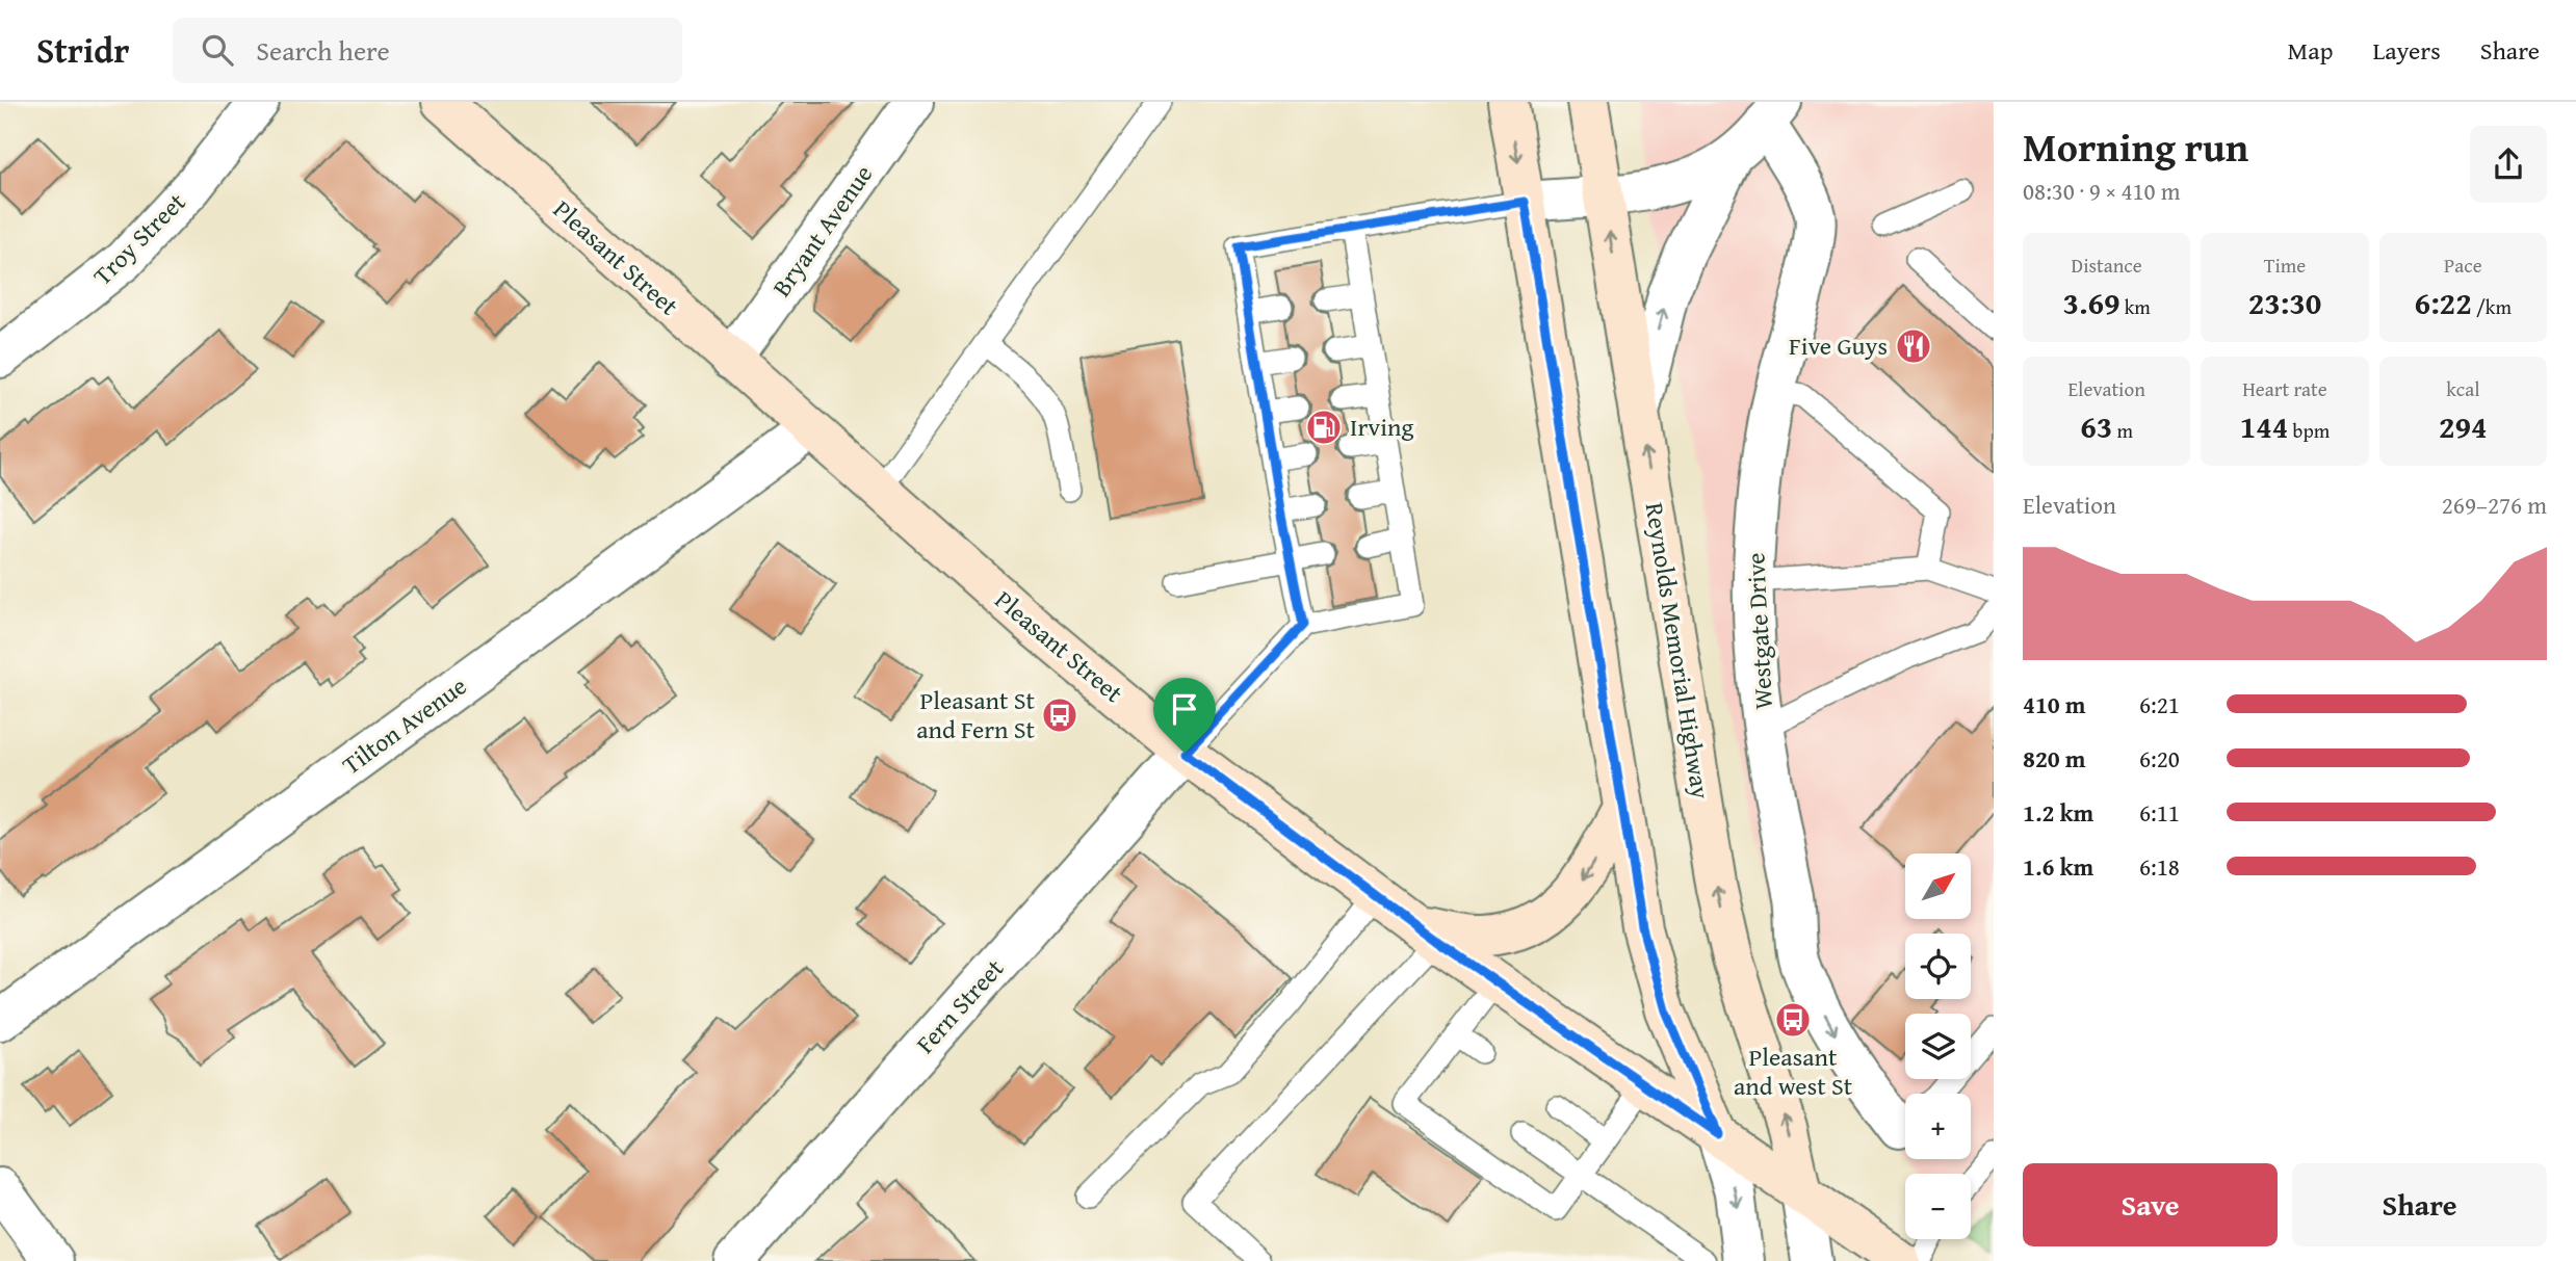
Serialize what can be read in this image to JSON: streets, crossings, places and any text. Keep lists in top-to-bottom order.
{
  "streets": {
    "main road": ["Pleasant Street", "Reynolds Memorial Highway"],
    "street": [
      "Bryant Avenue",
      "Troy Street",
      "Westgate Drive",
      "Tilton Avenue",
      "Fern Street"
    ]
  },
  "crossings": [
    ["Bryant Avenue", "Pleasant Street"],
    ["Pleasant Street", "Reynolds Memorial Highway"],
    ["Pleasant Street", "Tilton Avenue"],
    ["Pleasant Street", "Fern Street"],
    ["Westgate Drive", "Reynolds Memorial Highway"]
  ],
  "places": {
    "restaurant": ["Five Guys"],
    "fuel station": ["Irving"],
    "bus stop": ["Pleasant St and Fern St", "Pleasant and west St"]
  },
  "north": "top right",
  "page": {
    "header": "Stridr",
    "search": "Search here",
    "nav": ["Map", "Layers", "Share"],
    "heading": ["Morning run", "08:30 · 9 × 410 m"],
    "stats": [
      ["Distance", "3.69 km"],
      ["Time", "23:30"],
      ["Pace", "6:22 /km"],
      ["Elevation", "63 m"],
      ["Heart rate", "144 bpm"],
      ["kcal", "294"]
    ],
    "chart": ["Elevation", "269–276 m"],
    "list": [
      {
        "name": "410 m",
        "note": "6:21"
      },
      {
        "name": "820 m",
        "note": "6:20"
      },
      {
        "name": "1.2 km",
        "note": "6:11"
      },
      {
        "name": "1.6 km",
        "note": "6:18"
      }
    ],
    "map_buttons": ["+", "−"],
    "buttons": ["Save", "Share"]
  }
}
